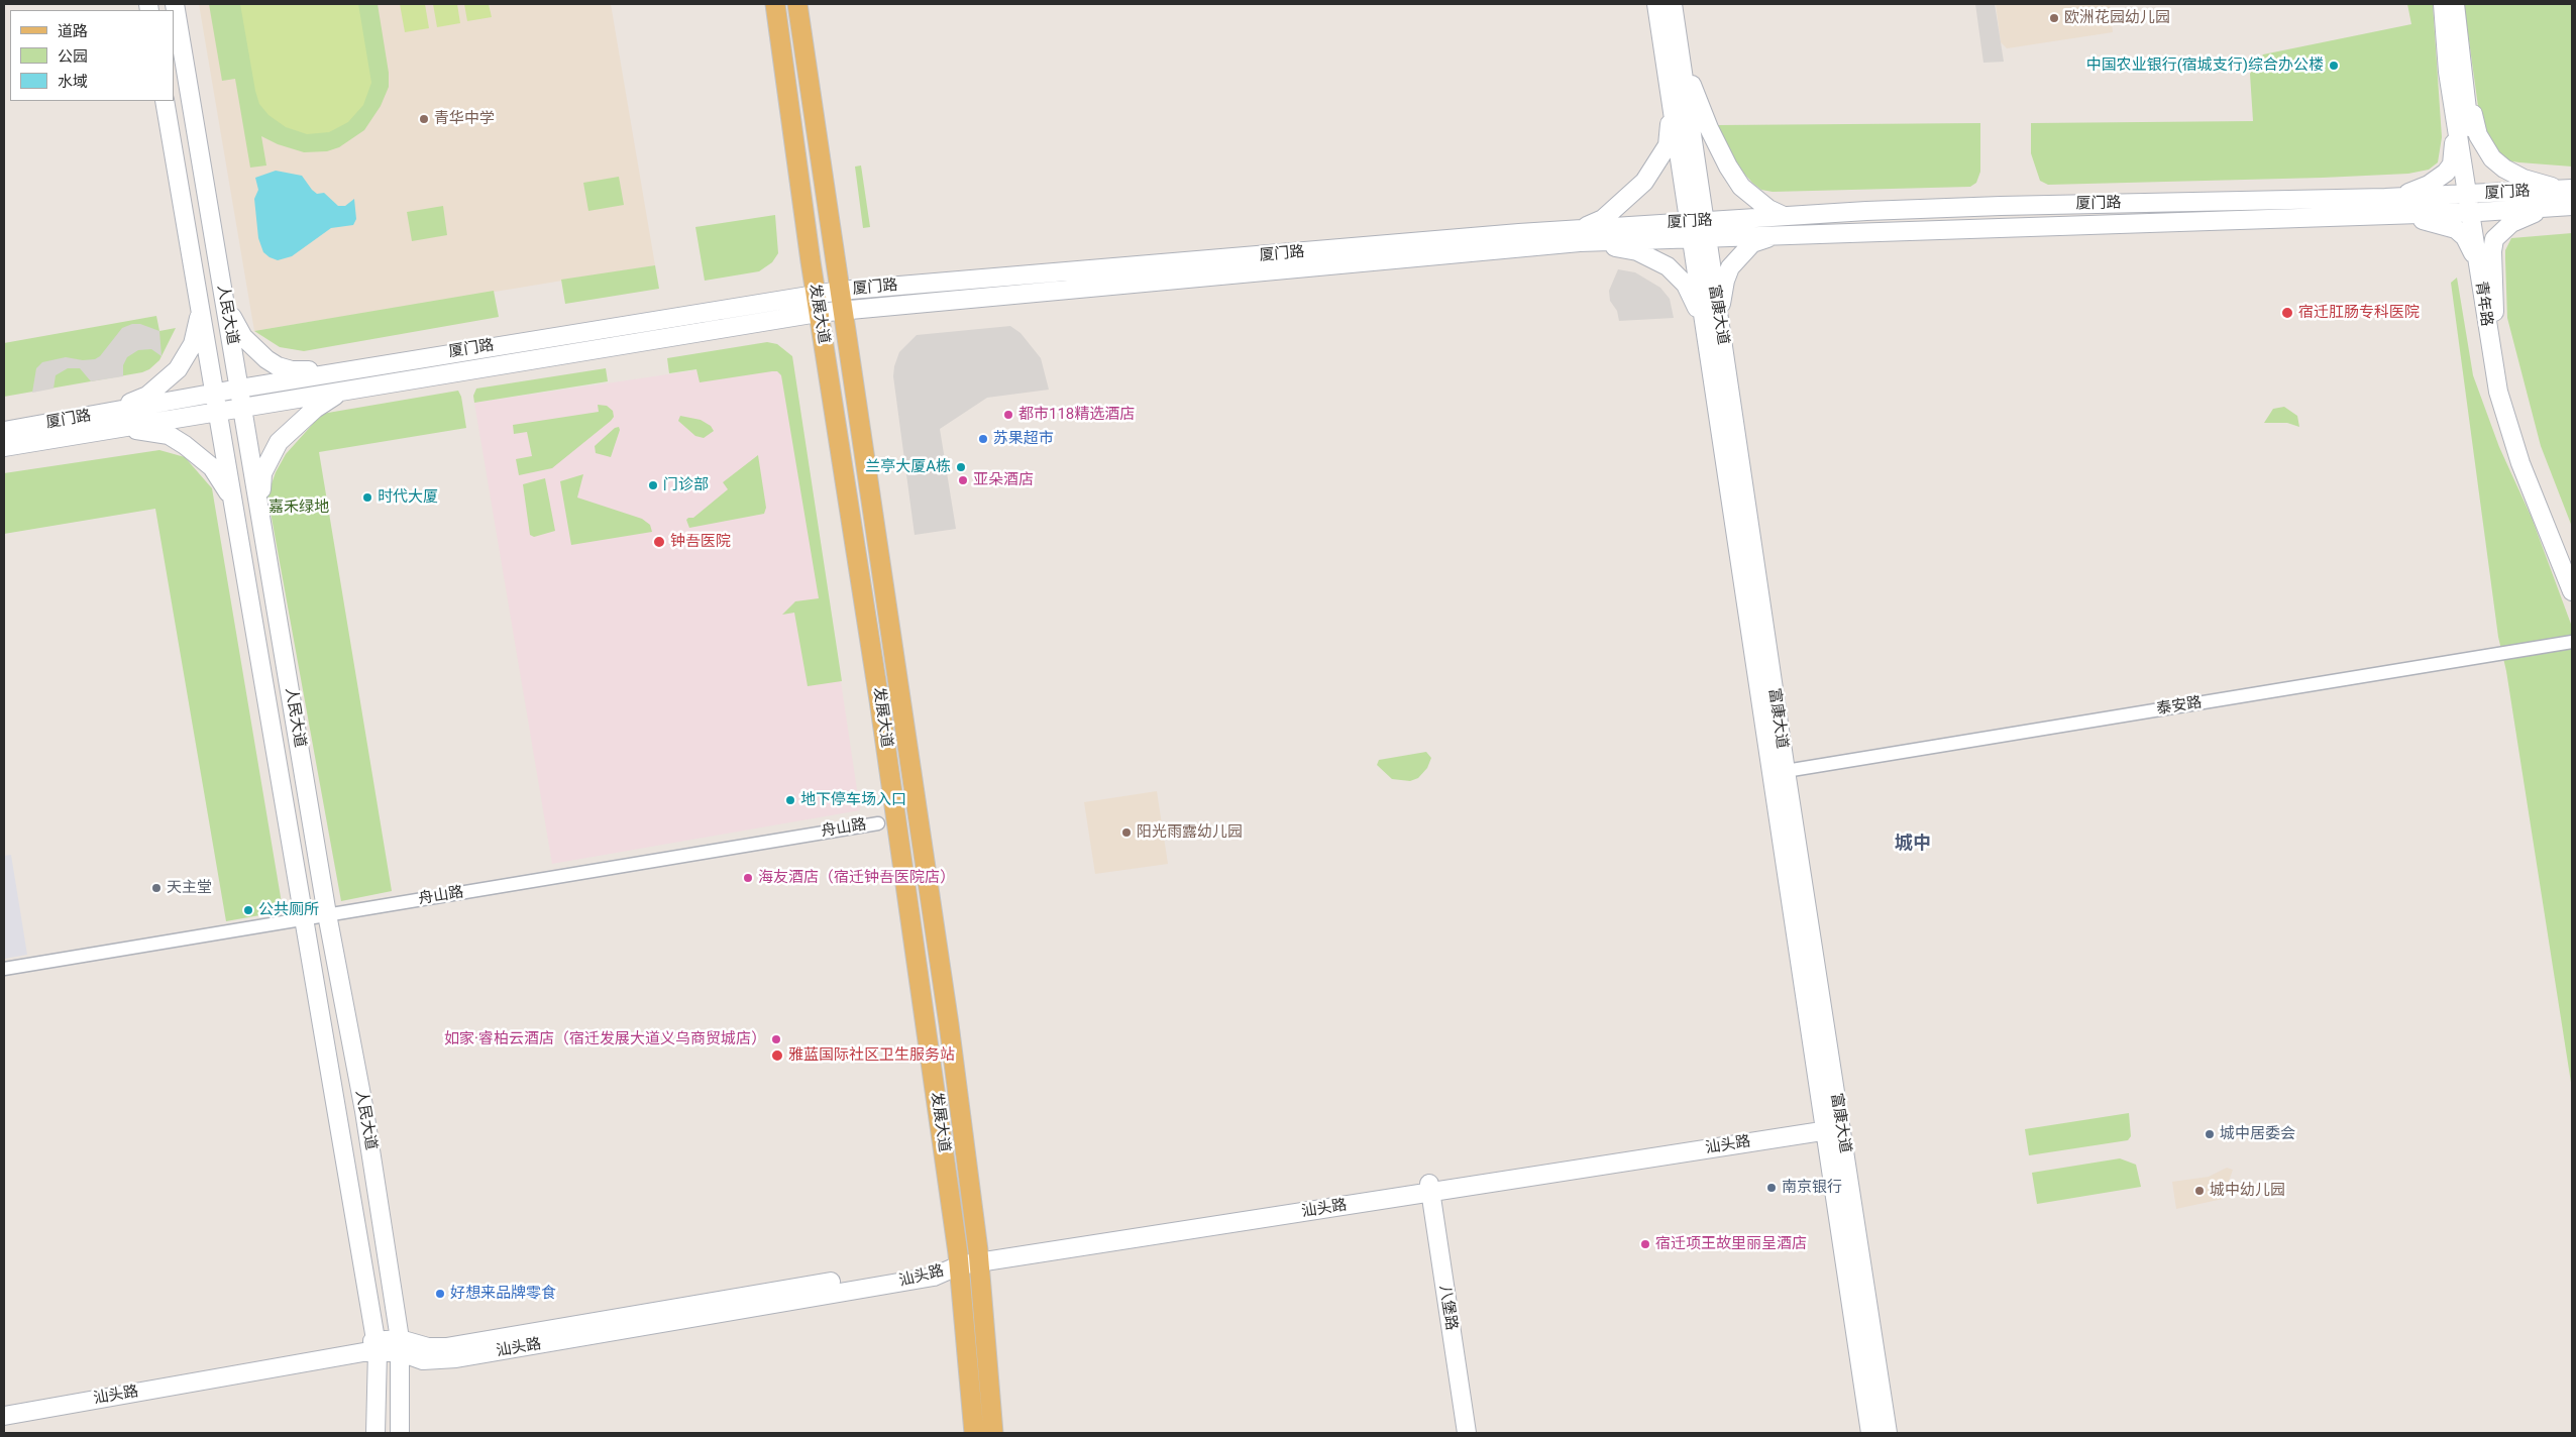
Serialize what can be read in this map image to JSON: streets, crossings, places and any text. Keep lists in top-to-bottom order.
{
  "streets": {
    "main road": ["发展大道"],
    "street": [
      "厦门路",
      "青年路",
      "人民大道",
      "富康大道",
      "泰安路",
      "舟山路",
      "汕头路",
      "八堡路"
    ]
  },
  "crossings": [
    ["厦门路", "青年路"],
    ["厦门路", "发展大道"],
    ["厦门路", "人民大道"],
    ["厦门路", "富康大道"],
    ["发展大道", "汕头路"],
    ["人民大道", "舟山路"],
    ["人民大道", "汕头路"],
    ["富康大道", "泰安路"],
    ["富康大道", "汕头路"],
    ["汕头路", "八堡路"]
  ],
  "districts": ["城中"],
  "parks": ["嘉禾绿地"],
  "places": [
    "欧洲花园幼儿园",
    "中国农业银行(宿城支行)综合办公楼",
    "青华中学",
    "宿迁肛肠专科医院",
    "都市118精选酒店",
    "苏果超市",
    "兰亭大厦A栋",
    "亚朵酒店",
    "门诊部",
    "时代大厦",
    "钟吾医院",
    "地下停车场入口",
    "阳光雨露幼儿园",
    "海友酒店（宿迁钟吾医院店）",
    "天主堂",
    "公共厕所",
    "如家·睿柏云酒店（宿迁发展大道义乌商贸城店）",
    "雅蓝国际社区卫生服务站",
    "城中居委会",
    "南京银行",
    "城中幼儿园",
    "宿迁项王故里丽呈酒店",
    "好想来品牌零食"
  ],
  "legend": ["道路", "公园", "水域"]
}
